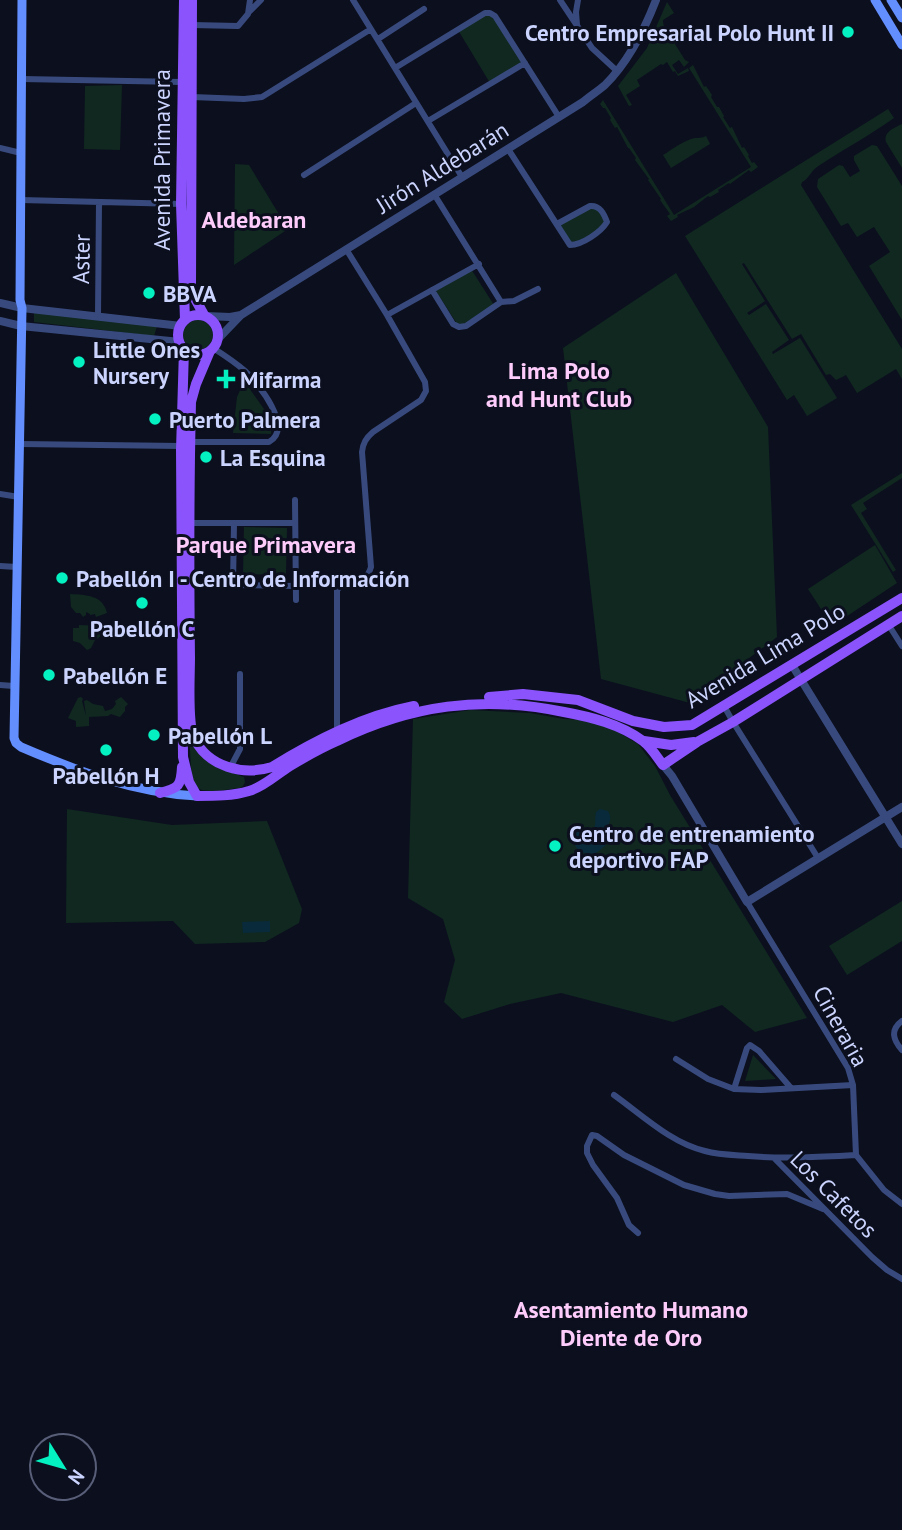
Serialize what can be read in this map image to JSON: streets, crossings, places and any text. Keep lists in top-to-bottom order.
{
  "streets": {
    "main road": ["Avenida Primavera", "Avenida Lima Polo"],
    "street": [
      "Jirón Aldebarán",
      "Aster",
      "Cineraria",
      "Los Cafetos"
    ]
  },
  "crossings": [
    ["Avenida Primavera", "Jirón Aldebarán"]
  ],
  "districts": [
    "Aldebaran",
    "Lima Polo and Hunt Club",
    "Parque Primavera",
    "Asentamiento Humano Diente de Oro"
  ],
  "places": {
    "other": [
      "Centro Empresarial Polo Hunt II",
      "BBVA",
      "Little Ones Nursery",
      "Puerto Palmera",
      "La Esquina",
      "Pabellón I - Centro de Información",
      "Pabellón C",
      "Pabellón E",
      "Pabellón L",
      "Pabellón H",
      "Centro de entrenamiento deportivo FAP"
    ],
    "health": ["Mifarma"]
  },
  "north": "bottom right"
}
